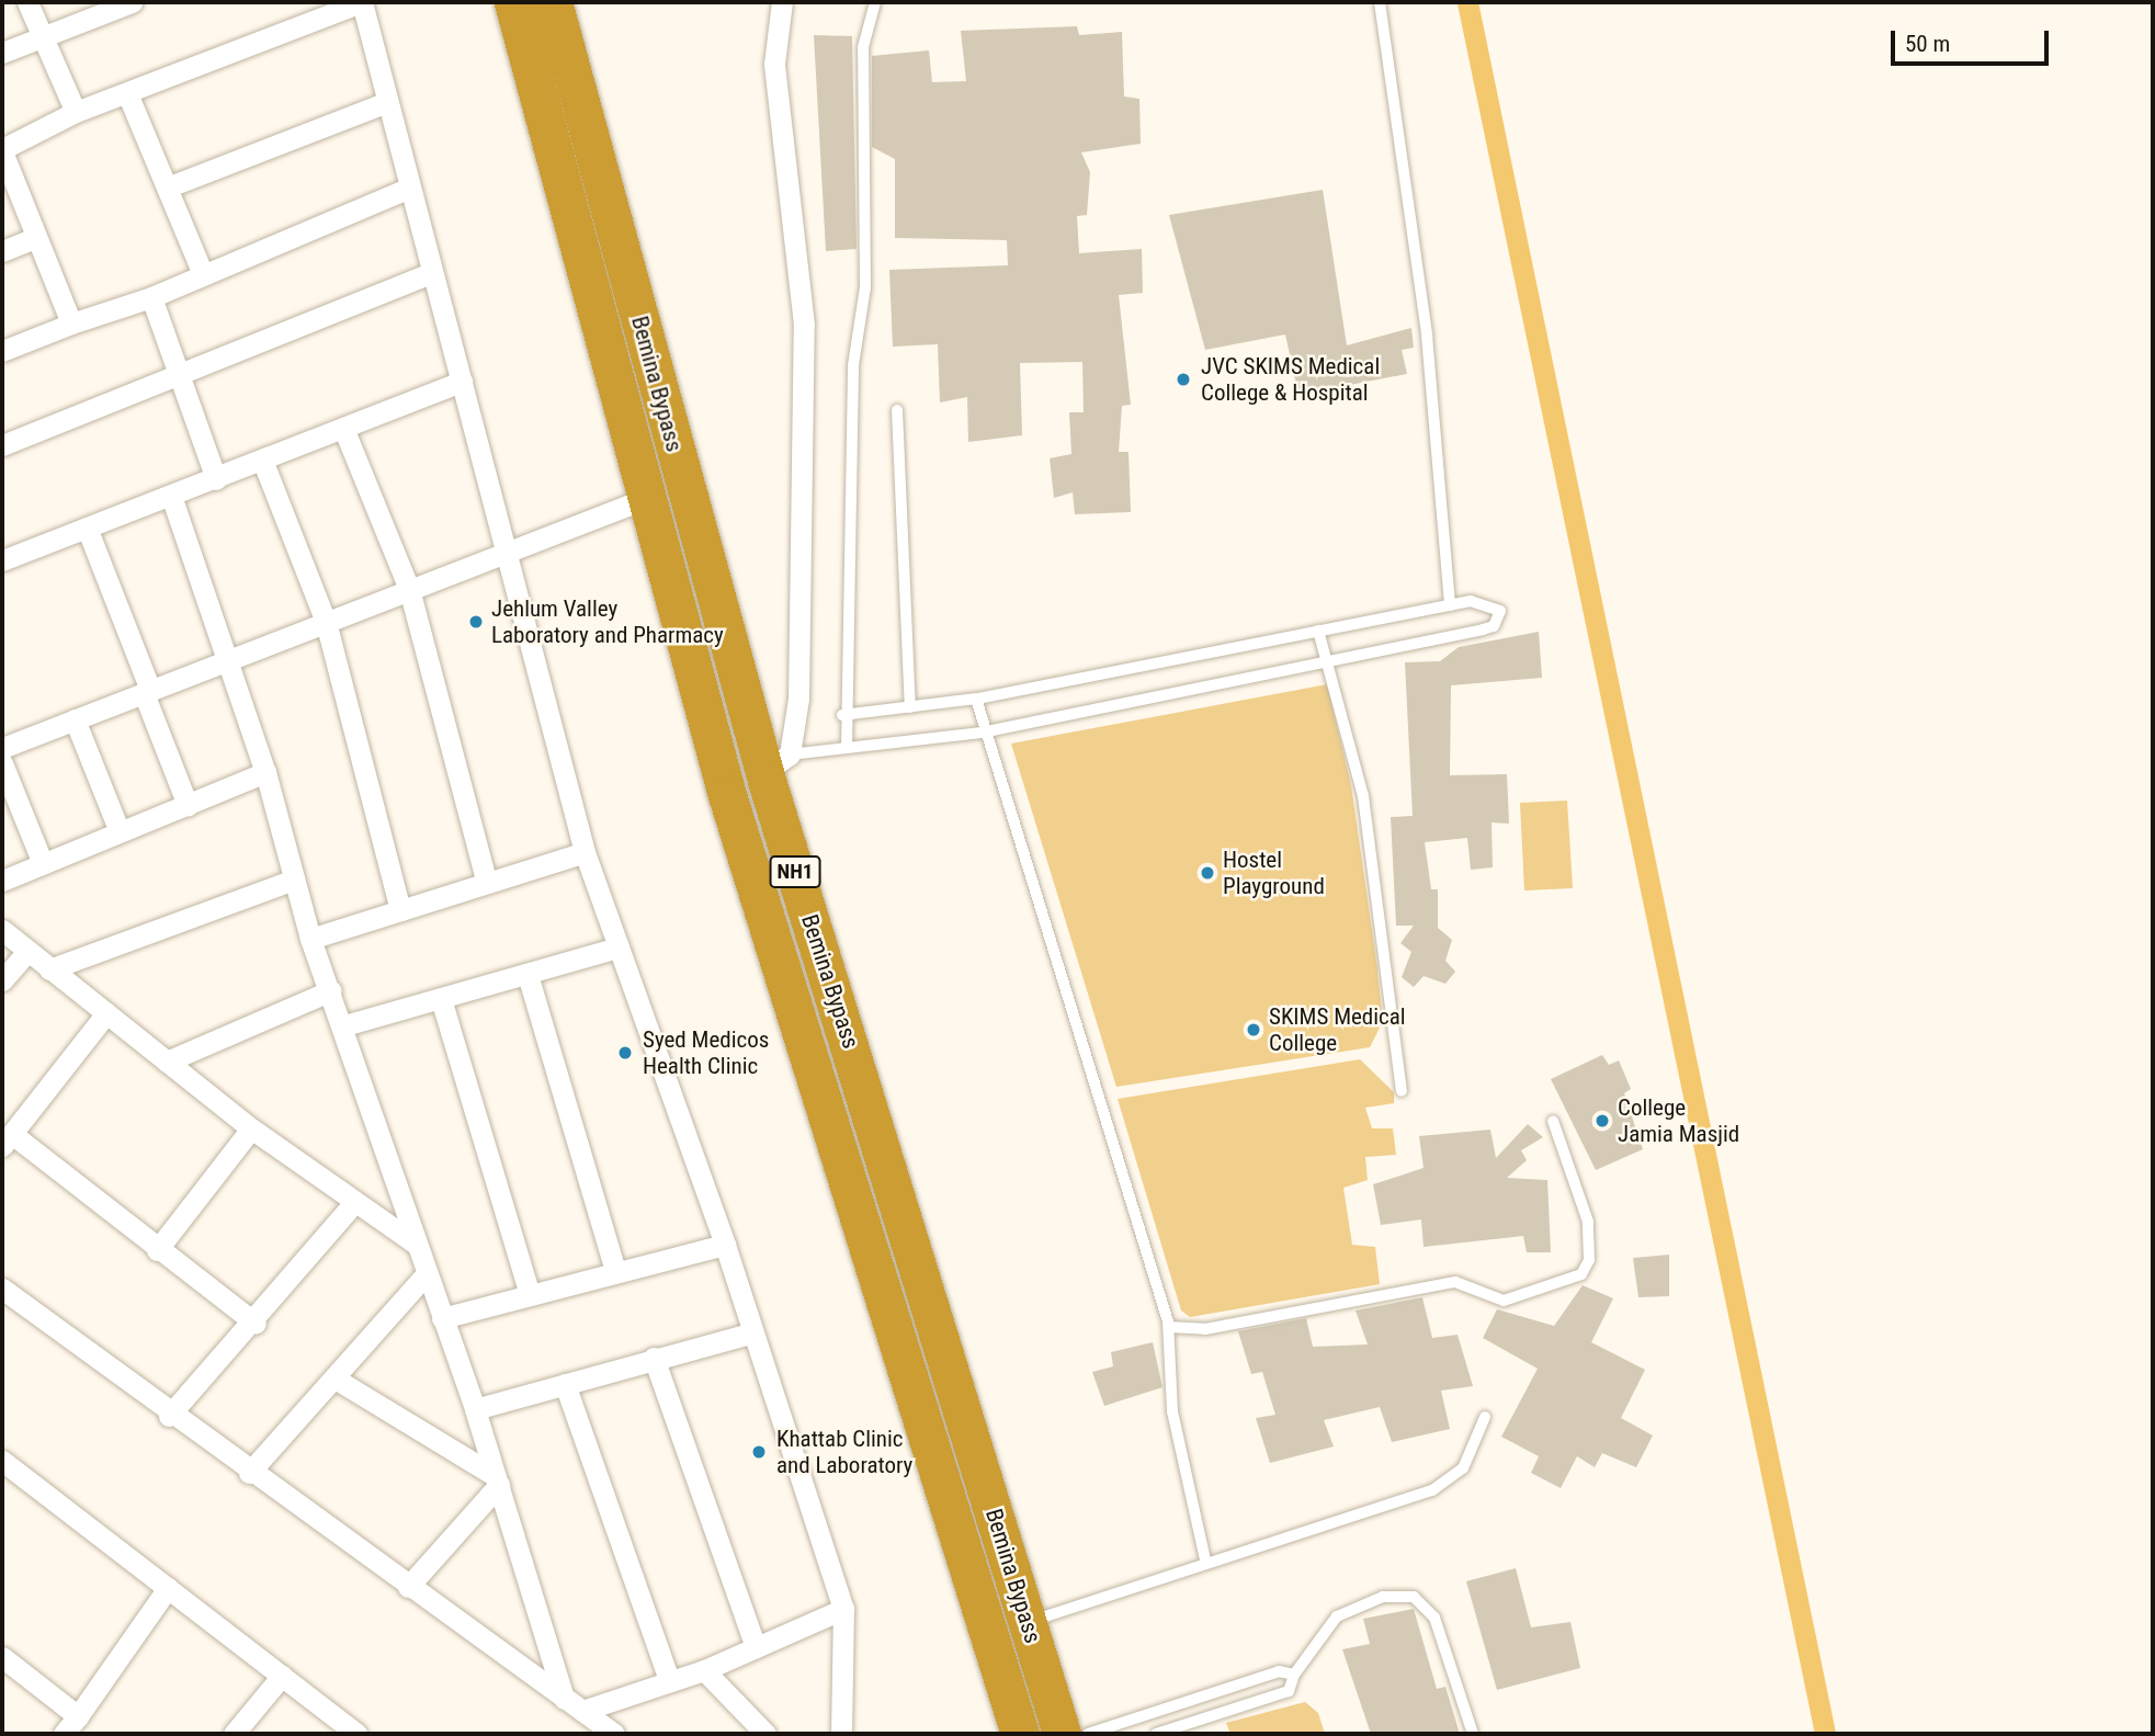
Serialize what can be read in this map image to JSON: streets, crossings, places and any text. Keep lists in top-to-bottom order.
{
  "streets": {
    "highway": ["Bemina Bypass", "NH1"]
  },
  "places": [
    "JVC SKIMS Medical College & Hospital",
    "Jehlum Valley Laboratory and Pharmacy",
    "Hostel Playground",
    "SKIMS Medical College",
    "Syed Medicos Health Clinic",
    "College Jamia Masjid",
    "Khattab Clinic and Laboratory"
  ],
  "scale_bar": "50 m"
}
